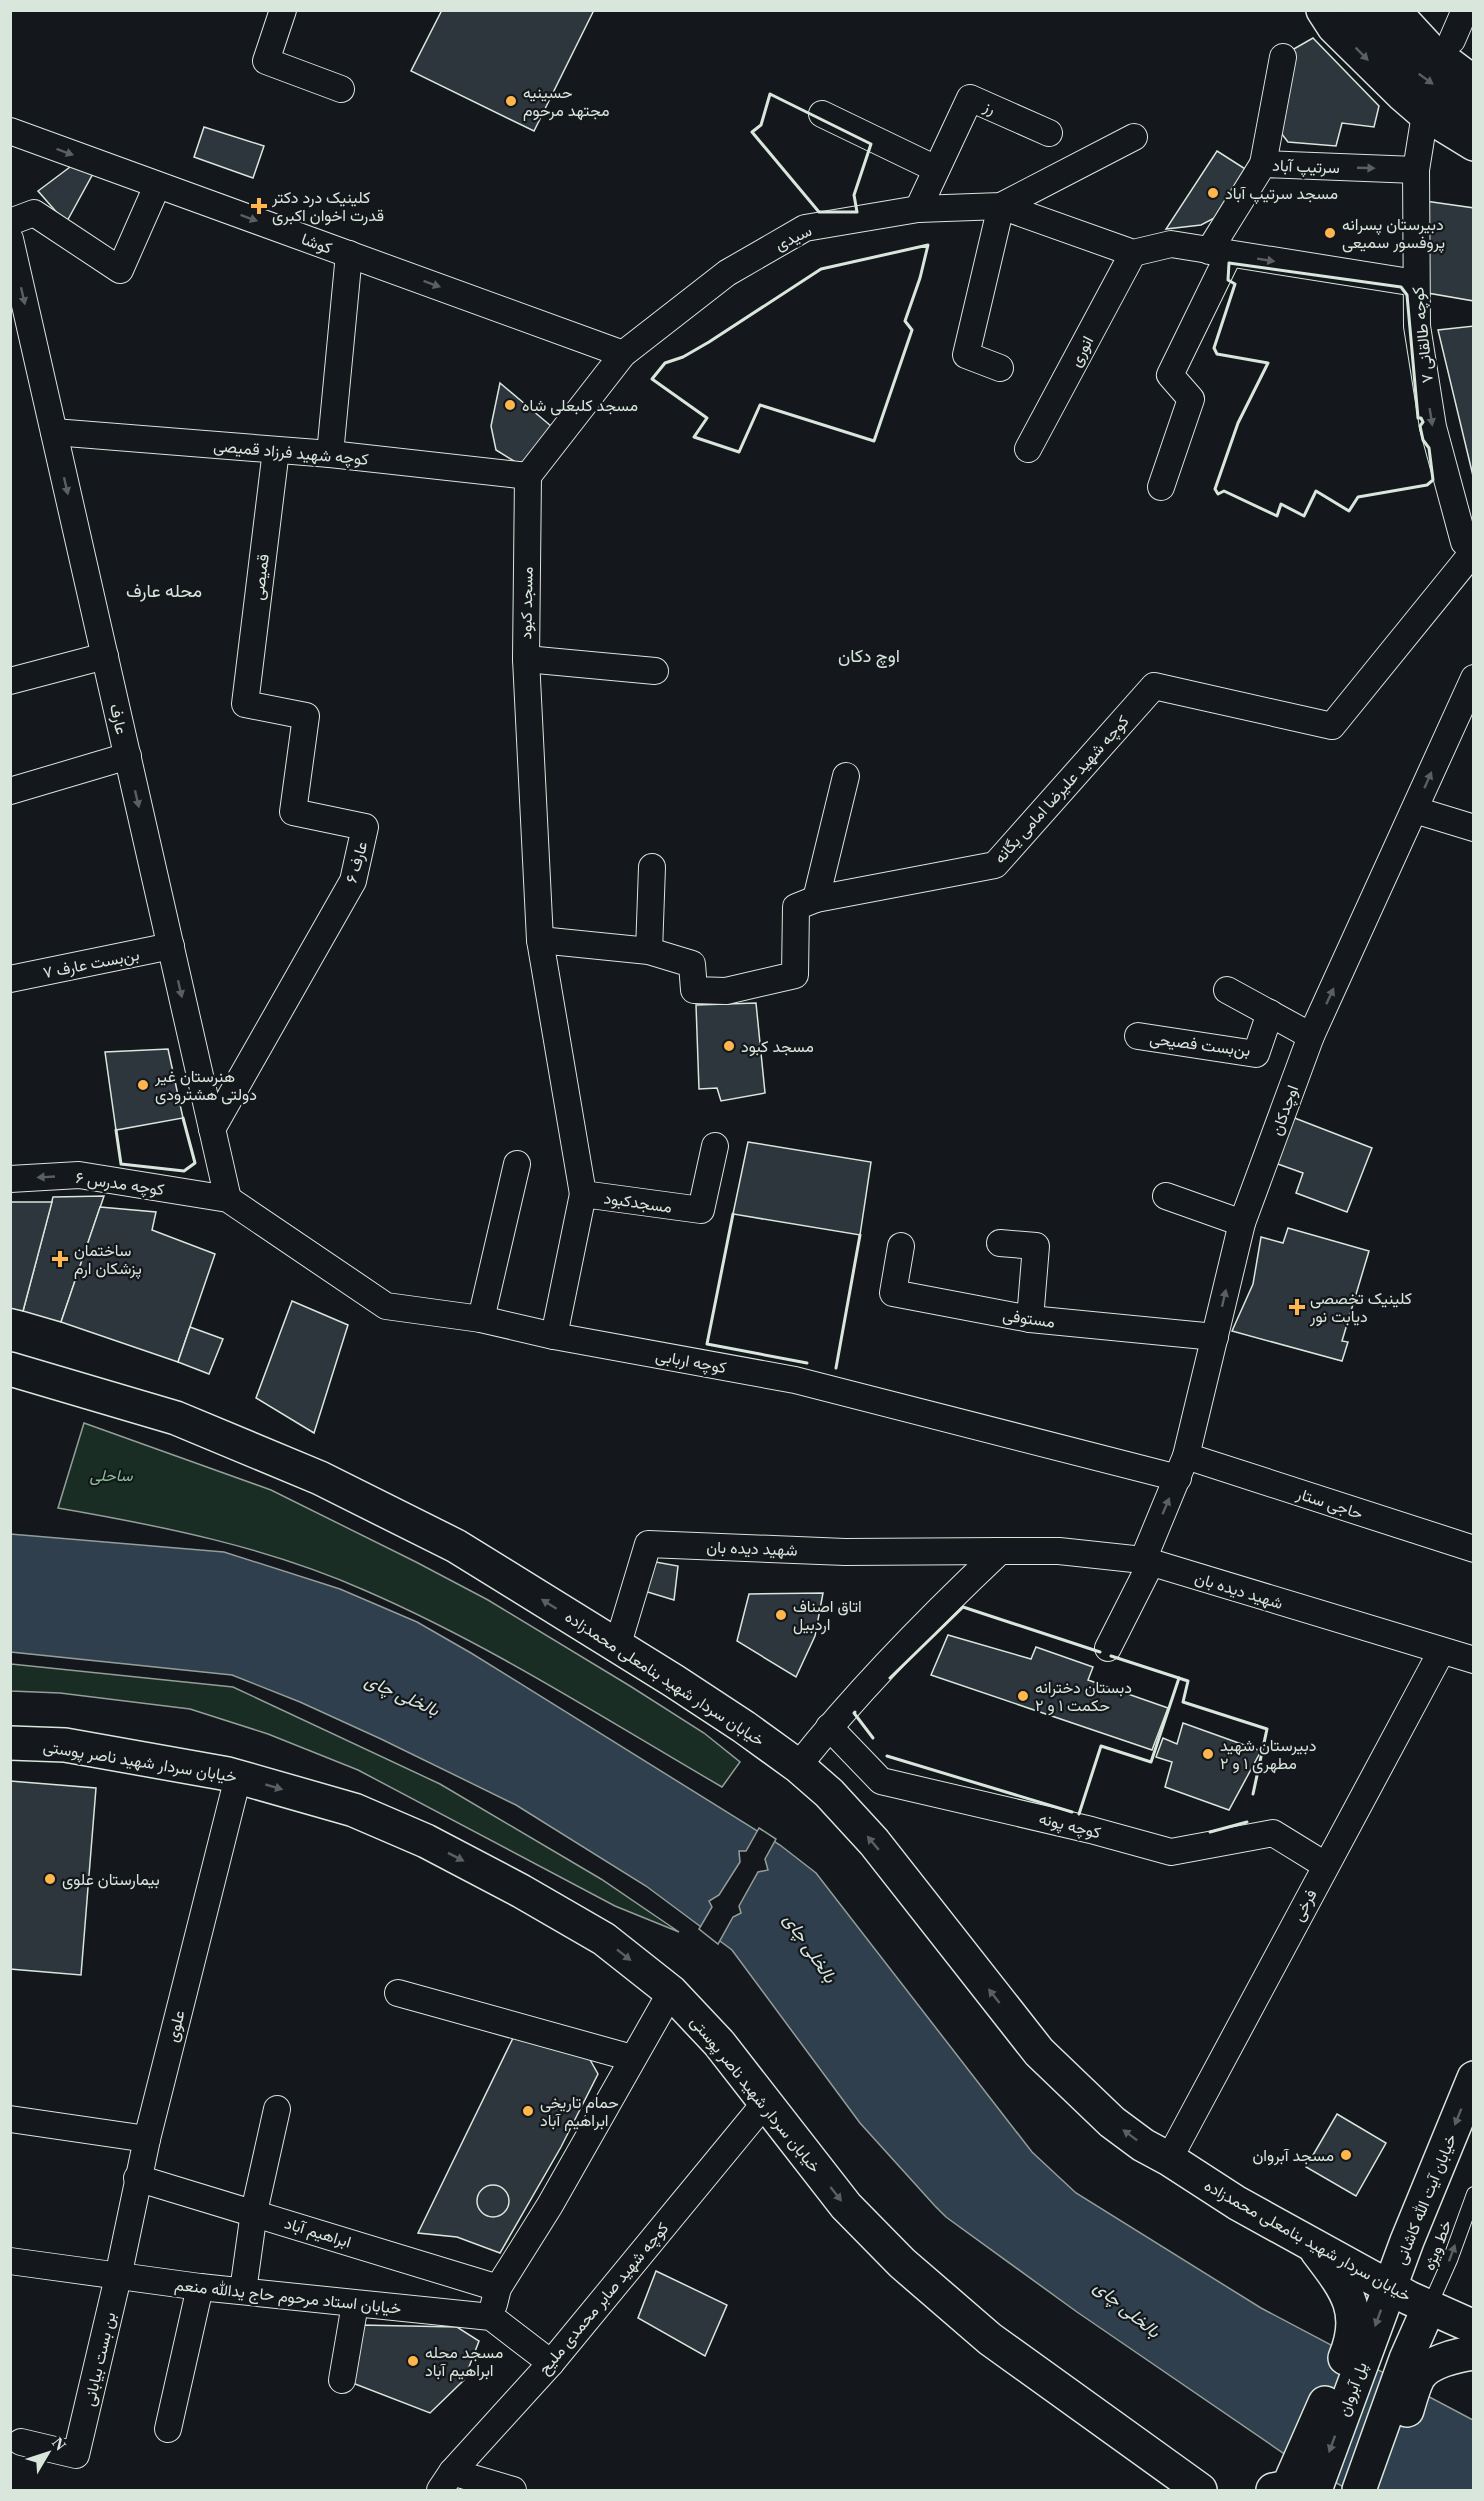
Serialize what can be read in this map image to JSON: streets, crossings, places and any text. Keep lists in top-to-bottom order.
{
  "streets": {
    "main road": [
      "خیابان سردار شهید بنامعلی محمدزاده",
      "خیابان سردار شهید ناصر پوستی",
      "خیابان آیت الله کاشانی",
      "پل آبروان"
    ],
    "street": [
      "رز",
      "سرتیپ آباد",
      "سیدی",
      "کوشا",
      "کوچه طالقانی ۷",
      "انوری",
      "کوچه شهید فرزاد قمیصی",
      "قمیصی",
      "مسجد کبود",
      "عارف",
      "کوچه شهید علیرضا امامی یگانه",
      "عارف ۶",
      "بن‌بست عارف ۷",
      "بن‌بست فصیحی",
      "اوچدکان",
      "کوچه مدرس ۶",
      "مسجدکبود",
      "مستوفی",
      "کوچه اربابی",
      "حاجی ستار",
      "شهید دیده بان",
      "کوچه پونه",
      "فرخی",
      "علوی",
      "ابراهیم آباد",
      "خیابان استاد مرحوم حاج یدالله منعم",
      "کوچه شهید صابر محمدی ملیح",
      "بن بست بیابانی"
    ],
    "lane": ["خط ویژه"]
  },
  "crossings": [
    ["رز", "سیدی"],
    ["سرتیپ آباد", "کوچه طالقانی ۷"],
    ["سیدی", "کوشا"],
    ["سیدی", "کوچه شهید فرزاد قمیصی"],
    ["سیدی", "مسجد کبود"],
    ["کوچه شهید فرزاد قمیصی", "قمیصی"],
    ["کوچه شهید فرزاد قمیصی", "مسجد کبود"],
    ["کوچه شهید فرزاد قمیصی", "عارف"],
    ["قمیصی", "عارف ۶"],
    ["مسجد کبود", "کوچه شهید علیرضا امامی یگانه"],
    ["مسجد کبود", "مسجدکبود"],
    ["عارف", "عارف ۶"],
    ["عارف", "بن‌بست عارف ۷"],
    ["عارف", "کوچه مدرس ۶"],
    ["عارف", "کوچه اربابی"],
    ["اوچدکان", "مستوفی"],
    ["اوچدکان", "کوچه اربابی"],
    ["اوچدکان", "حاجی ستار"],
    ["اوچدکان", "شهید دیده بان"],
    ["کوچه مدرس ۶", "کوچه اربابی"],
    ["مسجدکبود", "کوچه اربابی"],
    ["کوچه اربابی", "حاجی ستار"],
    ["شهید دیده بان", "خیابان سردار شهید بنامعلی محمدزاده"],
    ["شهید دیده بان", "فرخی"],
    ["خیابان سردار شهید بنامعلی محمدزاده", "فرخی"],
    ["خیابان سردار شهید بنامعلی محمدزاده", "خیابان آیت الله کاشانی"],
    ["خیابان سردار شهید بنامعلی محمدزاده", "خط ویژه"],
    ["خیابان سردار شهید بنامعلی محمدزاده", "پل آبروان"],
    ["خیابان سردار شهید ناصر پوستی", "علوی"],
    ["خیابان سردار شهید ناصر پوستی", "کوچه شهید صابر محمدی ملیح"],
    ["کوچه پونه", "فرخی"],
    ["علوی", "ابراهیم آباد"],
    ["علوی", "خیابان استاد مرحوم حاج یدالله منعم"],
    ["علوی", "بن بست بیابانی"],
    ["خیابان آیت الله کاشانی", "پل آبروان"],
    ["خیابان استاد مرحوم حاج یدالله منعم", "بن بست بیابانی"]
  ],
  "one_way": [
    "کوشا",
    "کوچه طالقانی ۷",
    "عارف",
    "اوچدکان",
    "کوچه مدرس ۶",
    "خیابان سردار شهید بنامعلی محمدزاده",
    "خیابان سردار شهید ناصر پوستی",
    "خیابان آیت الله کاشانی",
    "خط ویژه"
  ],
  "districts": ["محله عارف", "اوچ دکان"],
  "water": ["بالخلی چای"],
  "parks": ["ساحلی"],
  "places": {
    "other": [
      "حسینیه مجتهد مرحوم",
      "مسجد سرتیپ آباد",
      "دبیرستان پسرانه پروفسور سمیعی",
      "مسجد کلبعلی شاه",
      "مسجد کبود",
      "هنرستان غیر دولتی هشترودی",
      "اتاق اصناف اردبیل",
      "دبستان دخترانه حکمت ۱ و ۲",
      "دبیرستان شهید مطهری ۱ و ۲",
      "بیمارستان علوی",
      "حمام تاریخی ابراهیم آباد",
      "مسجد آبروان",
      "مسجد محله ابراهیم آباد"
    ],
    "health": ["کلینیک درد دکتر قدرت اخوان اکبری", "ساختمان پزشکان ارم", "کلینیک تخصصی دیابت نور"]
  },
  "north": "top right"
}
